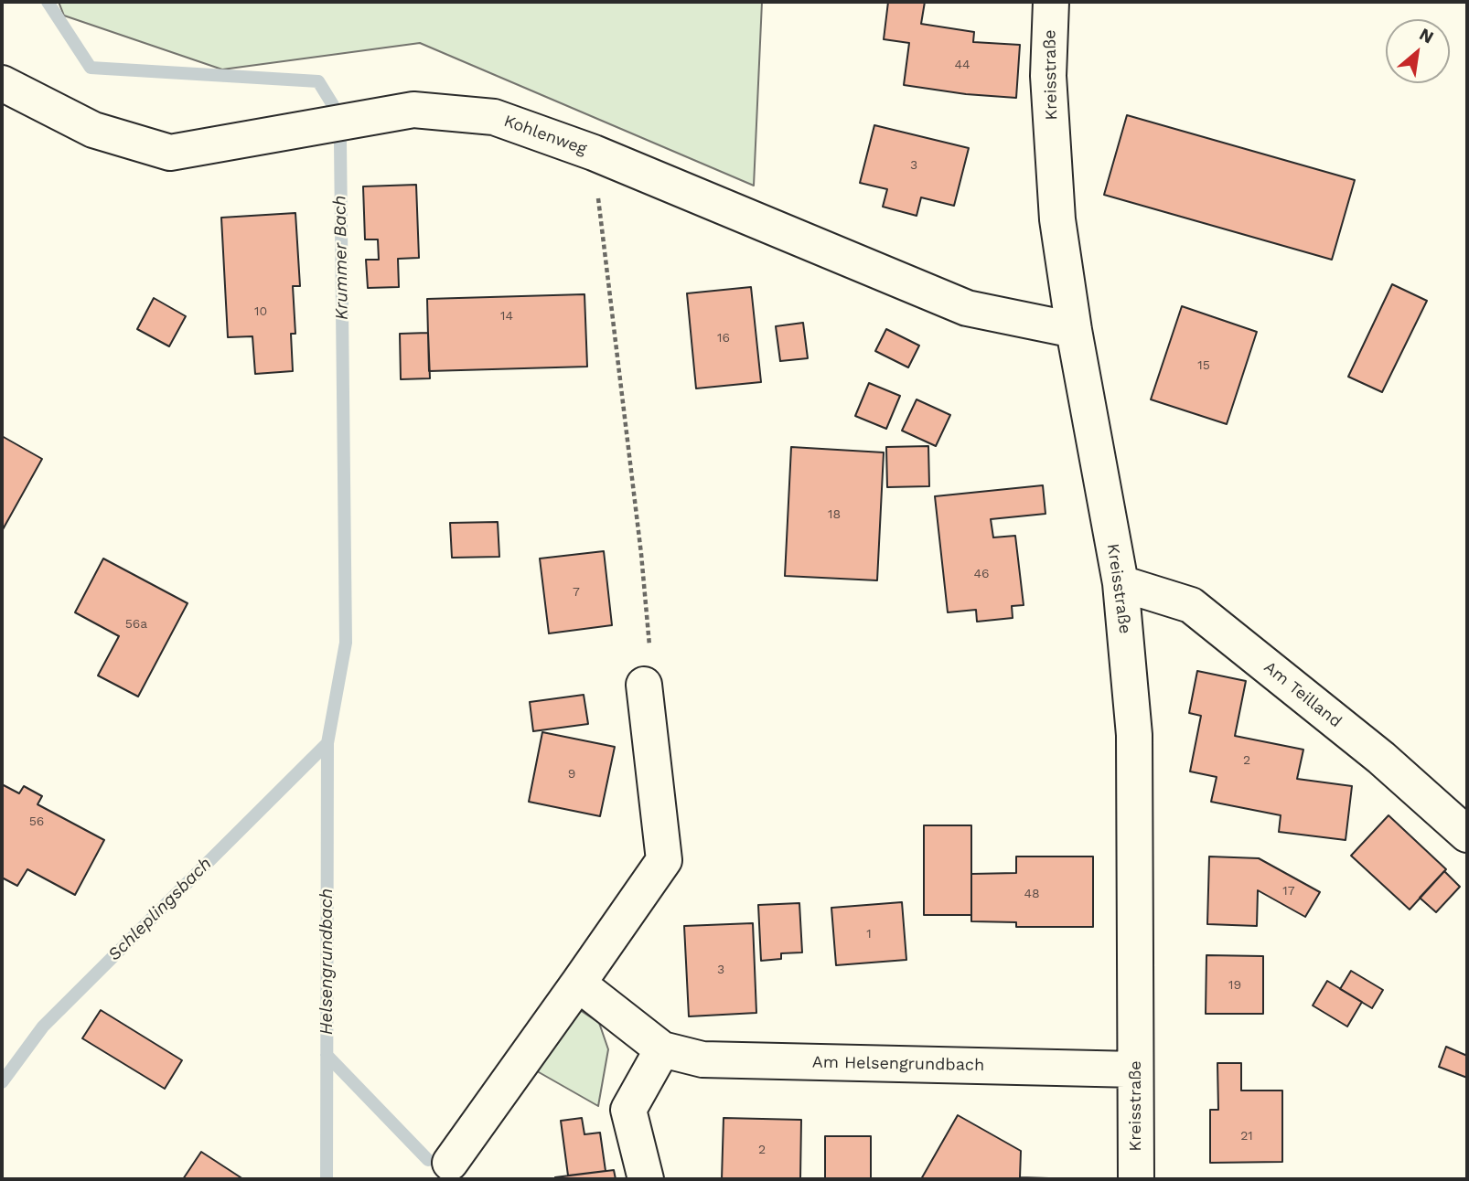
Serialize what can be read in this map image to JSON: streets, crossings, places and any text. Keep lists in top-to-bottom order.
{
  "streets": {
    "street": [
      "Kreisstraße",
      "Kohlenweg",
      "Am Teilland",
      "Am Helsengrundbach"
    ]
  },
  "crossings": [
    ["Kreisstraße", "Kohlenweg"],
    ["Kreisstraße", "Am Teilland"],
    ["Kreisstraße", "Am Helsengrundbach"]
  ],
  "water": ["Krummer Bach", "Schleplingsbach", "Helsengrundbach"],
  "house_numbers": [
    "44",
    "3",
    "10",
    "14",
    "16",
    "15",
    "18",
    "46",
    "7",
    "56a",
    "2",
    "9",
    "56",
    "17",
    "48",
    "1",
    "3",
    "19",
    "21",
    "2"
  ],
  "north": "top right"
}
